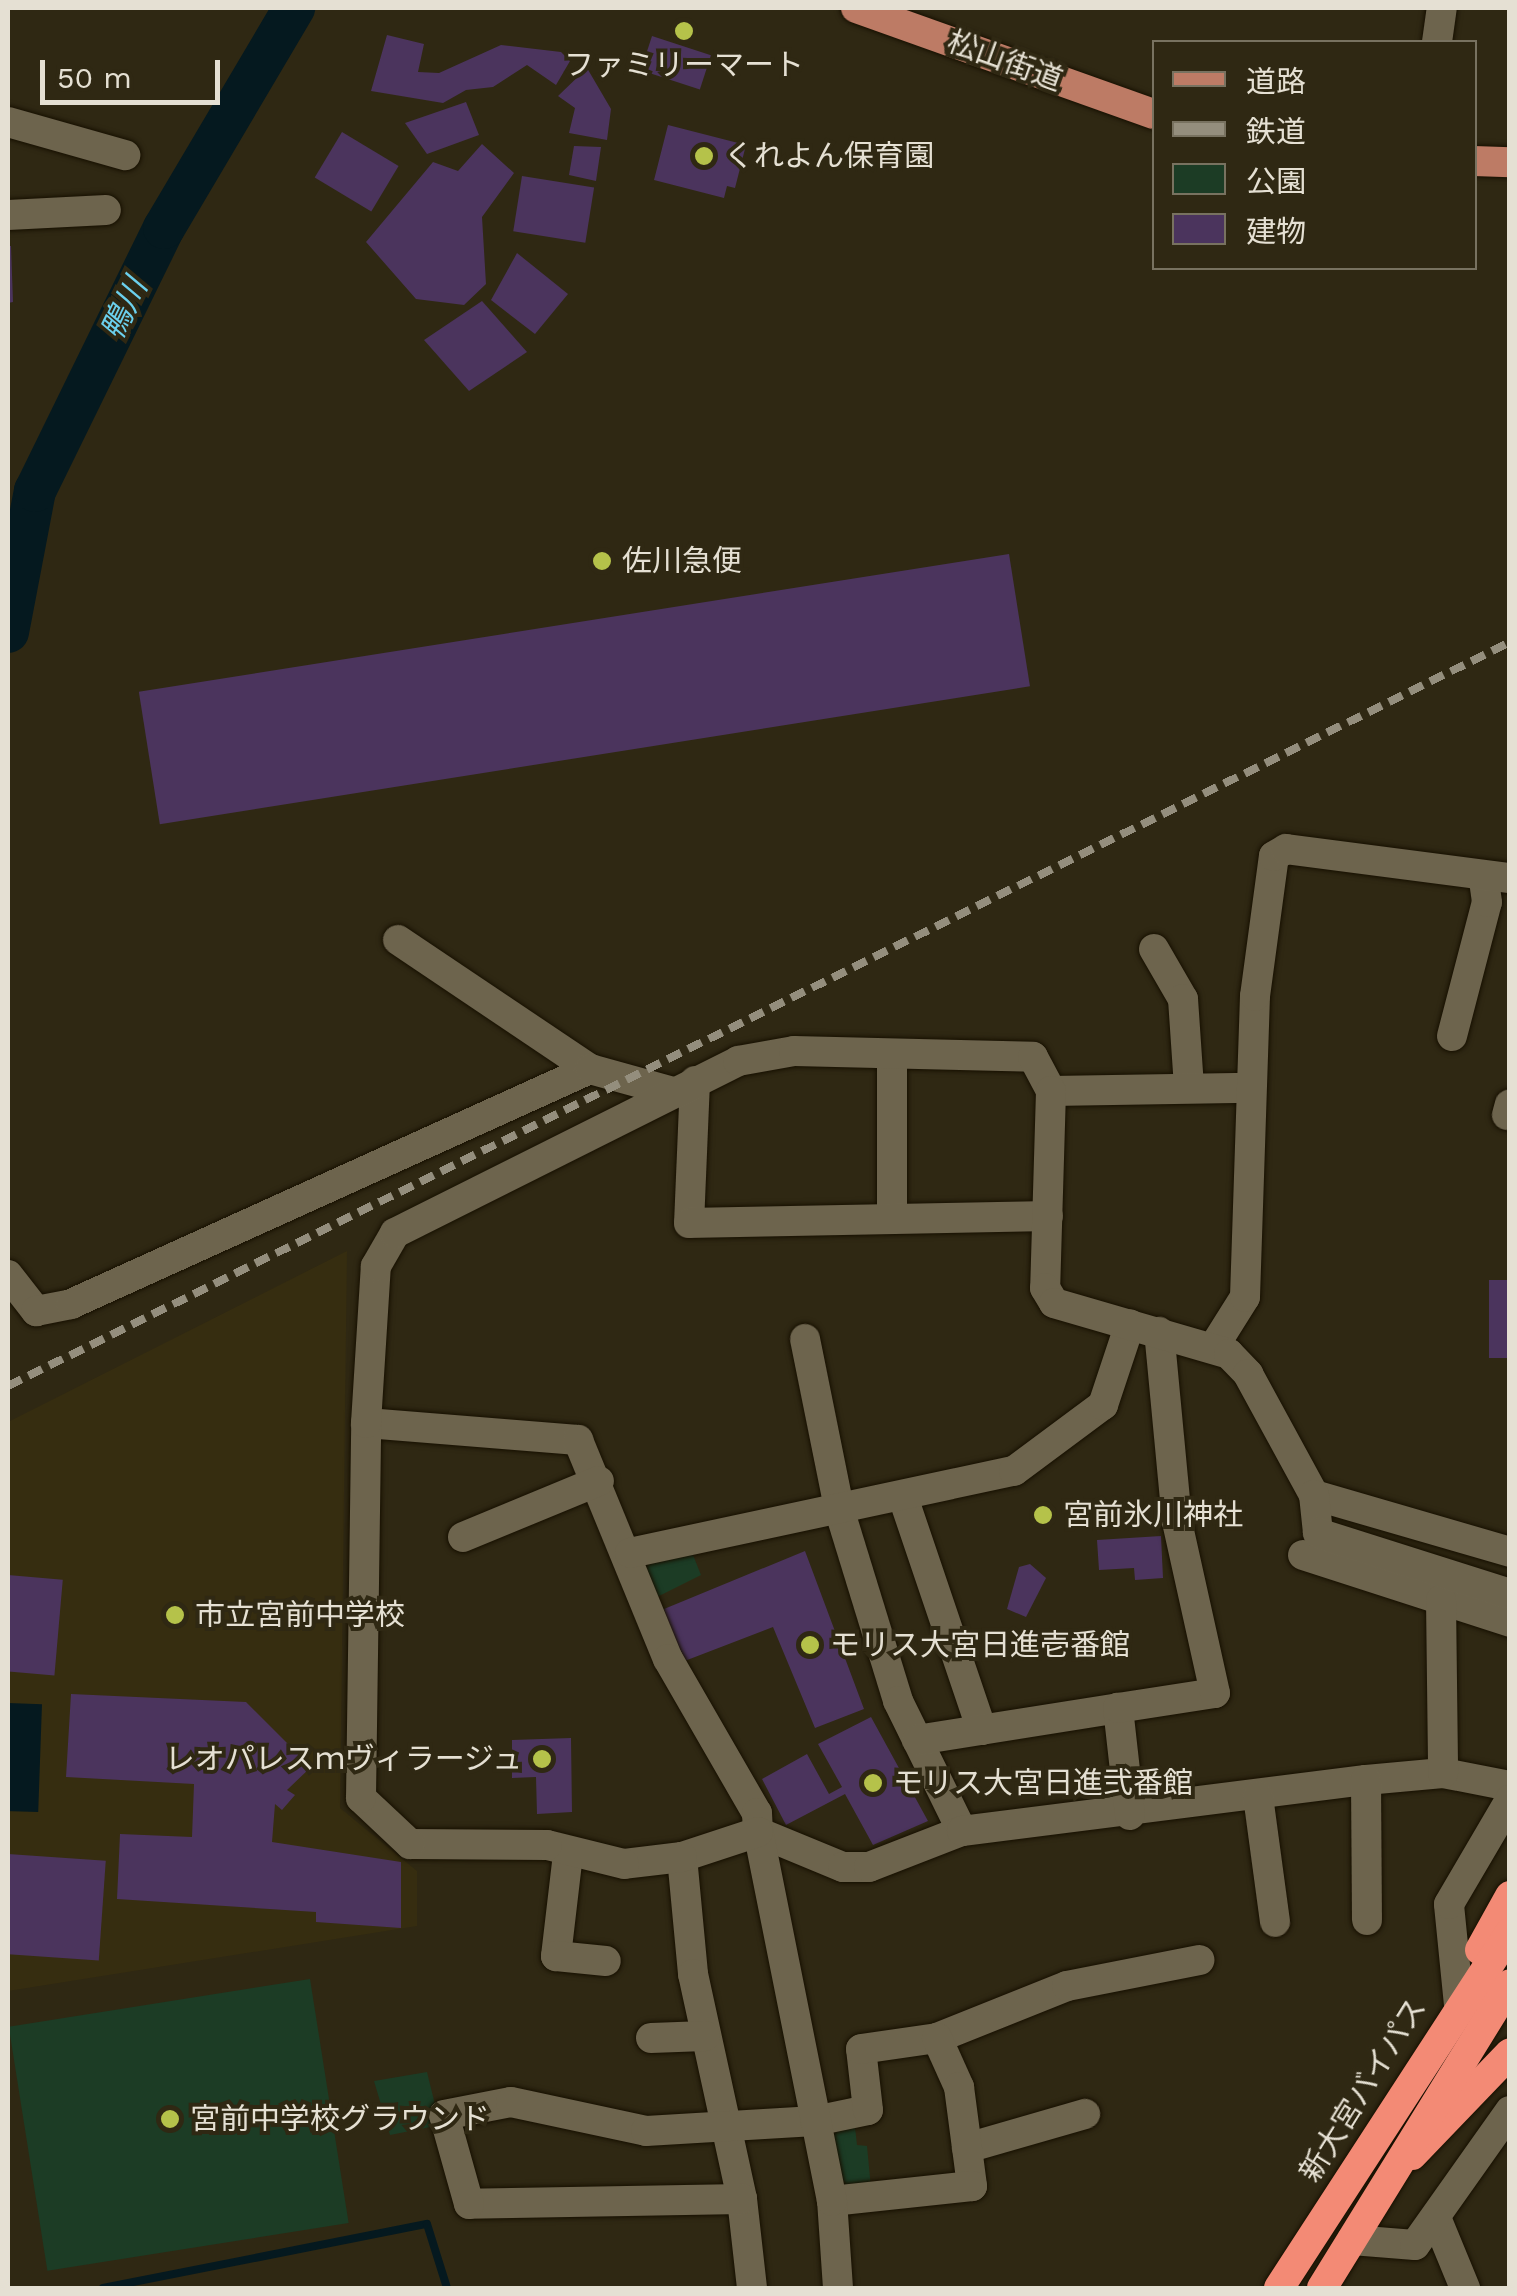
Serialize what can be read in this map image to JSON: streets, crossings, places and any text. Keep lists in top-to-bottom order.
{
  "streets": {
    "highway": ["新大宮バイパス"],
    "main road": ["松山街道"]
  },
  "water": ["鴨川"],
  "places": [
    "ファミリーマート",
    "くれよん保育園",
    "佐川急便",
    "宮前氷川神社",
    "市立宮前中学校",
    "モリス大宮日進壱番館",
    "レオパレスｍヴィラージュ",
    "モリス大宮日進弐番館",
    "宮前中学校グラウンド"
  ],
  "legend": [
    "道路",
    "鉄道",
    "公園",
    "建物"
  ],
  "scale_bar": "50 m"
}
